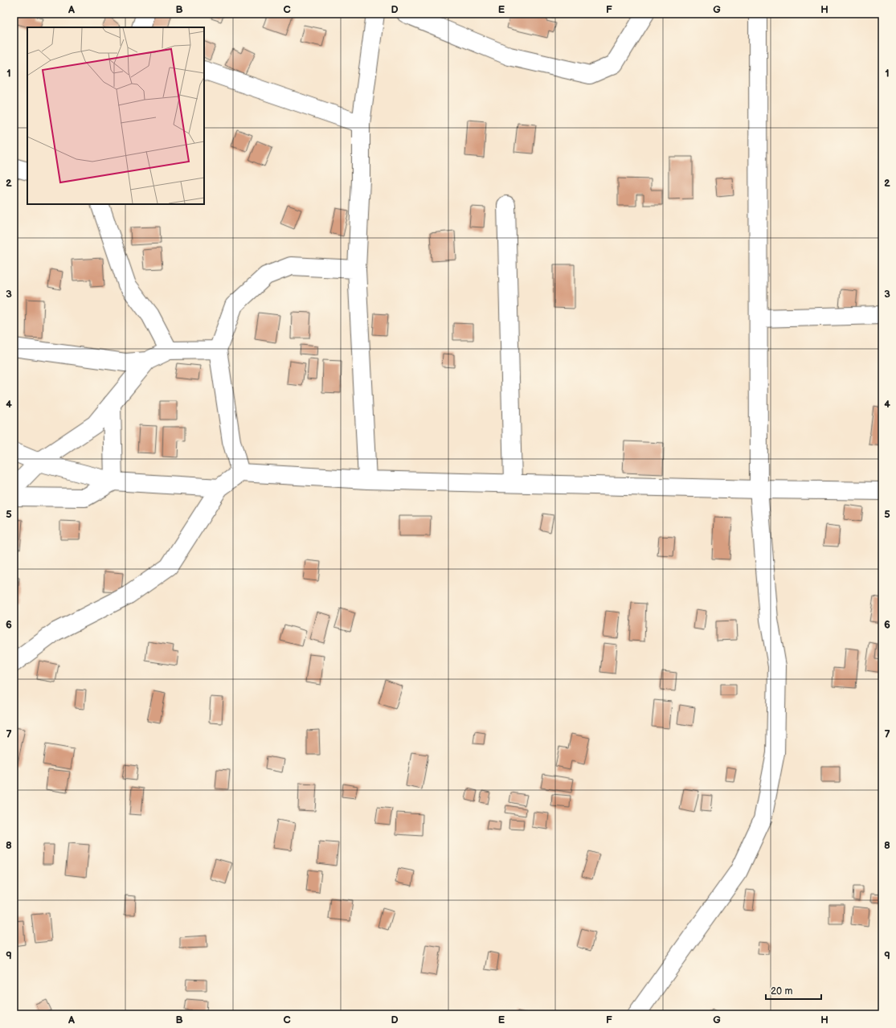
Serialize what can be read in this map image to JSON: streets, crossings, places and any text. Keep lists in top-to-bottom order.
{
  "scale_bar": "20 m",
  "grid": {
    "columns": [
      "A",
      "B",
      "C",
      "D",
      "E",
      "F",
      "G",
      "H"
    ],
    "rows": [
      "1",
      "2",
      "3",
      "4",
      "5",
      "6",
      "7",
      "8",
      "9"
    ]
  }
}
